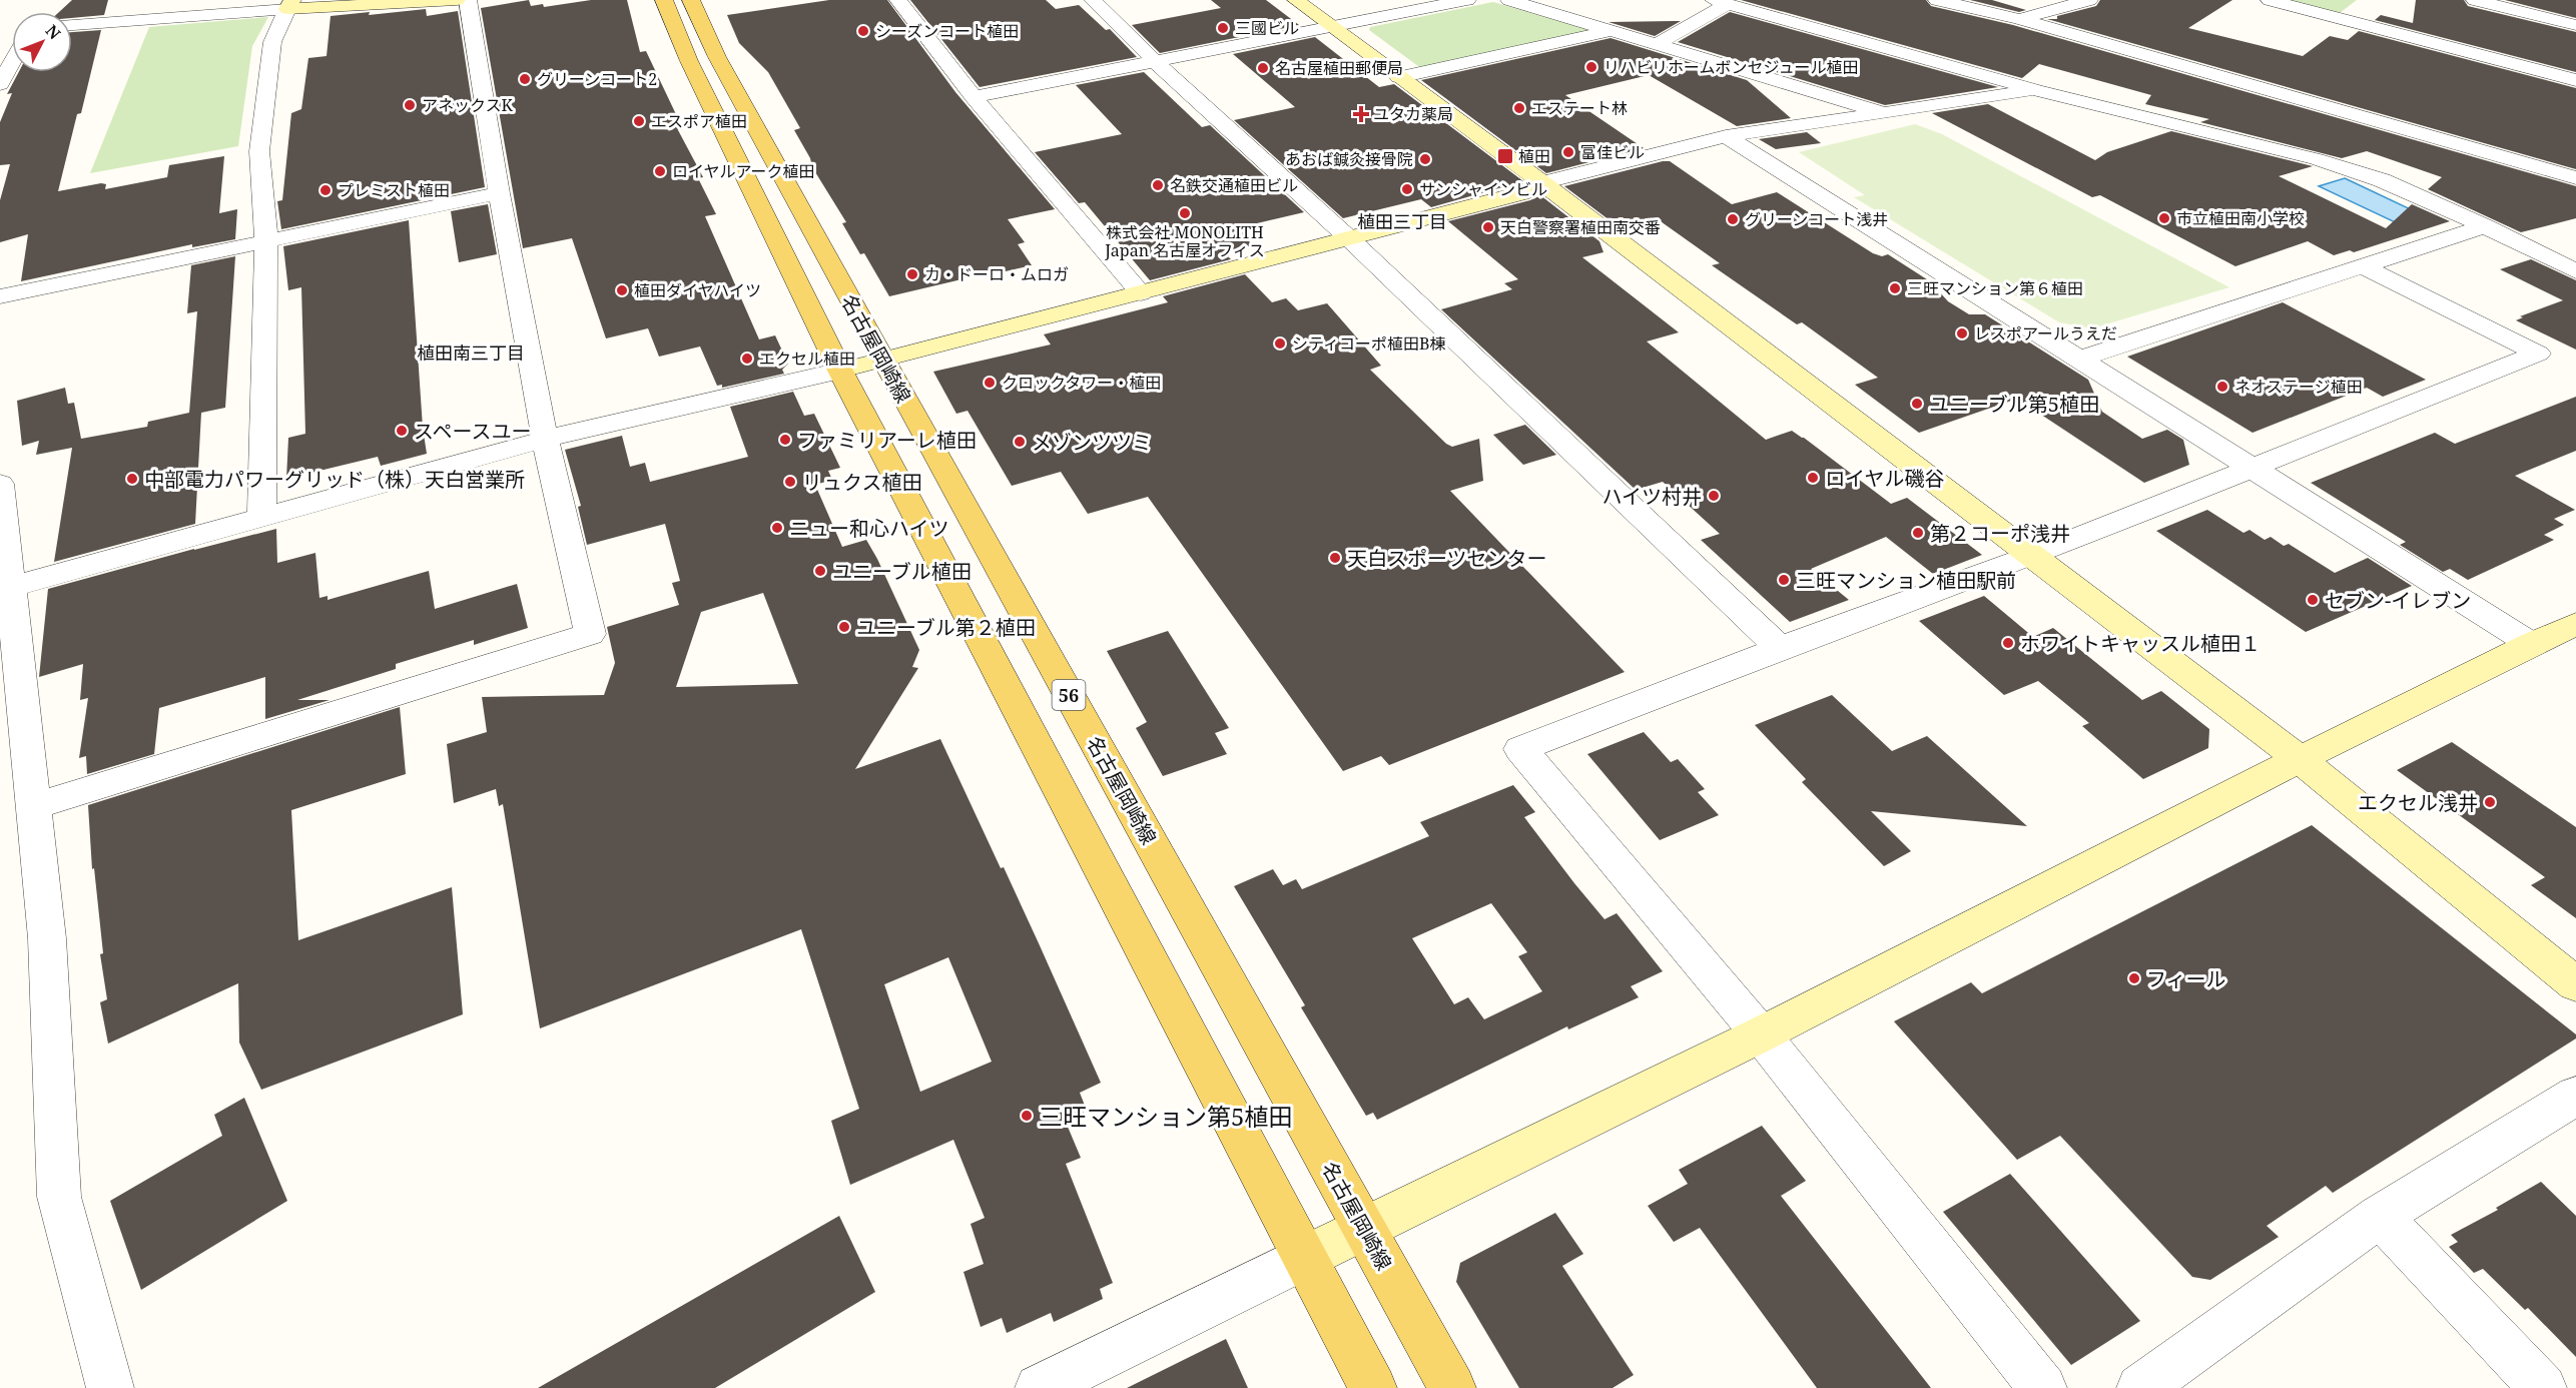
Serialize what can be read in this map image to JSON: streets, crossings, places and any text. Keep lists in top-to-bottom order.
{
  "streets": {
    "main road": ["名古屋岡崎線", "56"]
  },
  "districts": ["植田三丁目", "植田南三丁目"],
  "places": {
    "other": [
      "三國ビル",
      "シーズンコート植田",
      "リハビリホームボンセジュール植田",
      "名古屋植田郵便局",
      "グリーンコート2",
      "アネックスK",
      "エステート林",
      "エスポア植田",
      "富佳ビル",
      "あおば鍼灸接骨院",
      "ロイヤルアーク植田",
      "名鉄交通植田ビル",
      "サンシャインビル",
      "プレミスト植田",
      "株式会社 MONOLITH Japan 名古屋オフィス",
      "市立植田南小学校",
      "グリーンコート浅井",
      "天白警察署植田南交番",
      "カ・ドーロ・ムロガ",
      "三旺マンション第６植田",
      "植田ダイヤハイツ",
      "レスポアールうえだ",
      "シティコーポ植田B棟",
      "エクセル植田",
      "クロックタワー・植田",
      "ネオステージ植田",
      "ユニーブル第5植田",
      "スペースユー",
      "ファミリアーレ植田",
      "メゾンツツミ",
      "ロイヤル磯谷",
      "中部電力パワーグリッド（株）天白営業所",
      "リュクス植田",
      "ハイツ村井",
      "ニュー和心ハイツ",
      "第２コーポ浅井",
      "天白スポーツセンター",
      "ユニーブル植田",
      "三旺マンション植田駅前",
      "セブン-イレブン",
      "ユニーブル第２植田",
      "ホワイトキャッスル植田１",
      "エクセル浅井",
      "フィール",
      "三旺マンション第5植田"
    ],
    "health": ["ユタカ薬局"],
    "transit": ["植田"]
  },
  "north": "top right"
}
